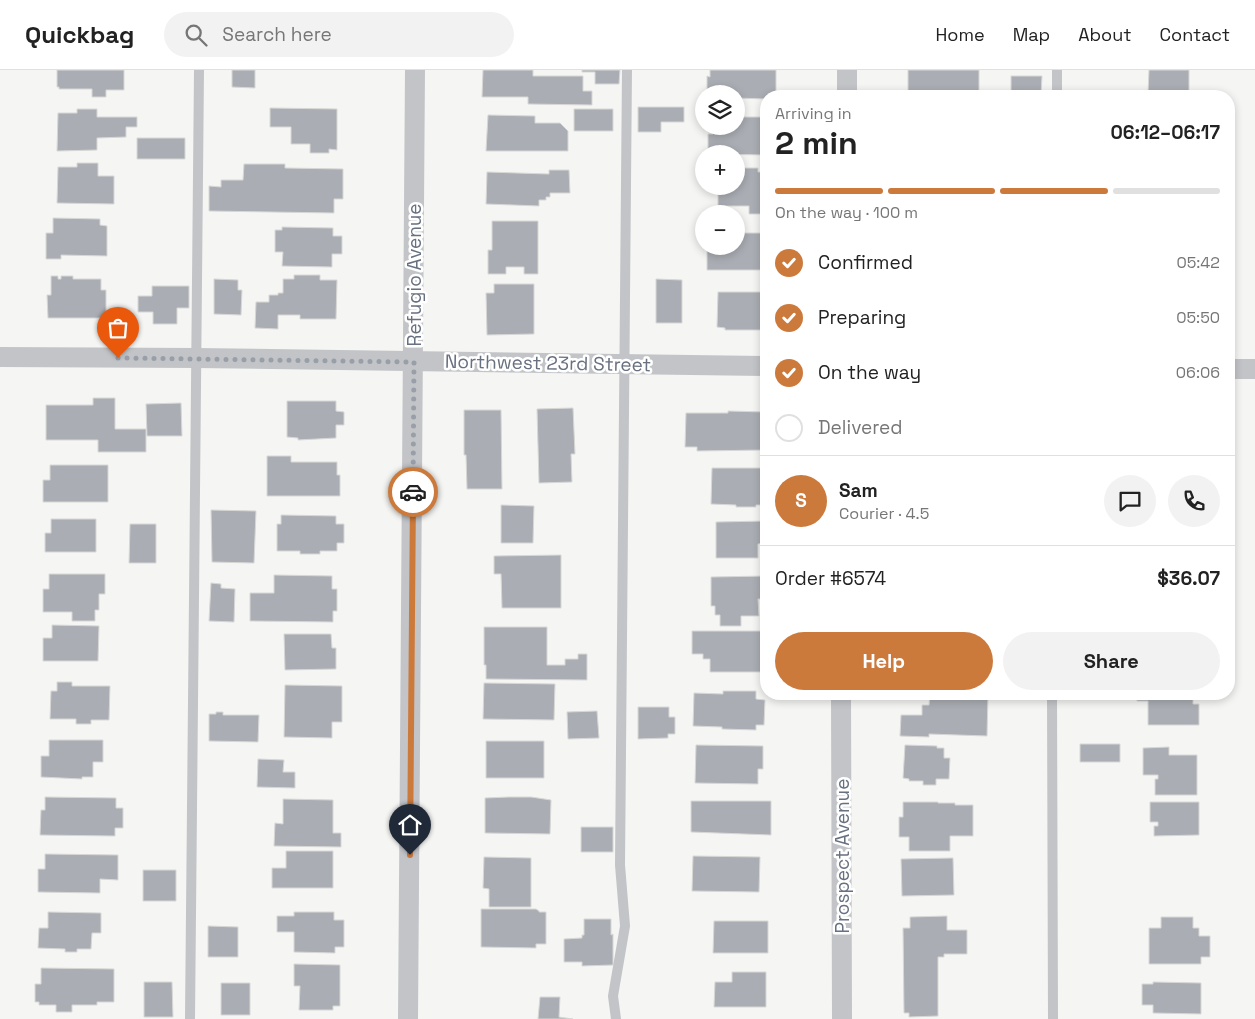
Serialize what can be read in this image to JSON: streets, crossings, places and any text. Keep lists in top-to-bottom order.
{
  "streets": {
    "street": ["Refugio Avenue", "Northwest 23rd Street", "Prospect Avenue"]
  },
  "crossings": [
    ["Refugio Avenue", "Northwest 23rd Street"]
  ],
  "page": {
    "header": "Quickbag",
    "search": "Search here",
    "nav": [
      "Home",
      "Map",
      "About",
      "Contact"
    ],
    "map_buttons": ["+", "−"],
    "heading": ["2 min", "Arriving in", "06:12–06:17"],
    "panel": [
      "Sam",
      "Courier · 4.5",
      "Order #6574",
      "$36.07"
    ],
    "bar": "On the way · 100 m",
    "list": [
      ["Confirmed", "05:42"],
      ["Preparing", "05:50"],
      ["On the way", "06:06"],
      "Delivered"
    ],
    "round": "S",
    "buttons": ["Help", "Share"]
  }
}
